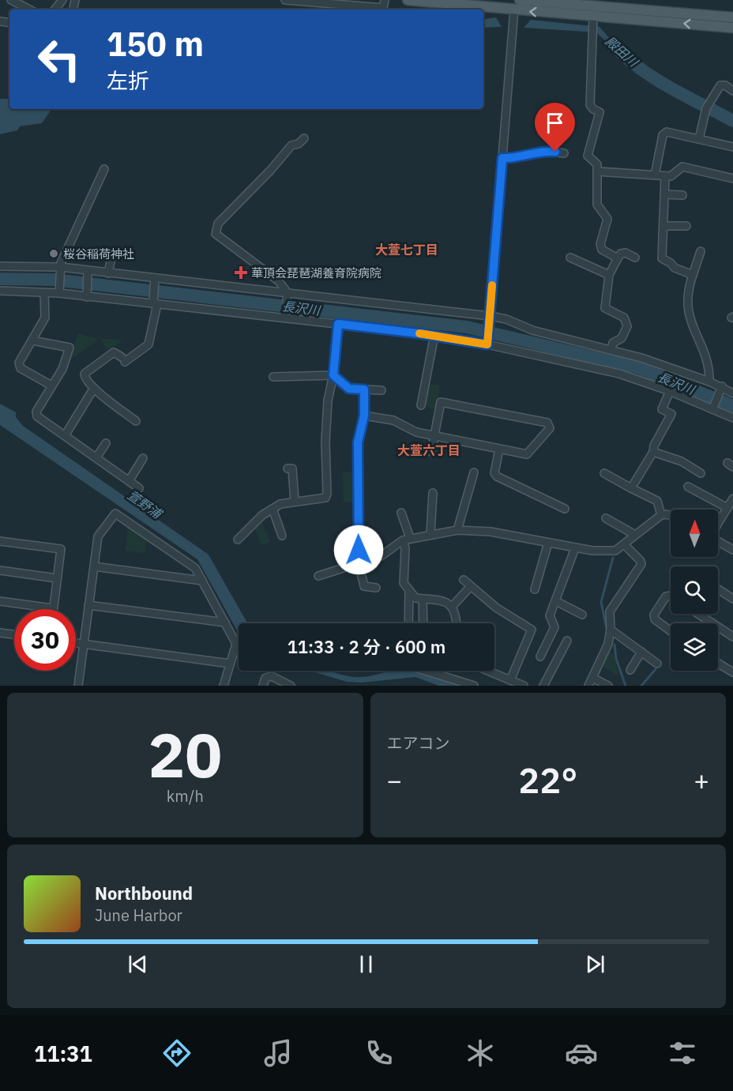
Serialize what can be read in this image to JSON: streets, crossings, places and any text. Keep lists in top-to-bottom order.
{
  "districts": ["大萱七丁目", "大萱六丁目"],
  "water": ["殿田川", "長沢川", "萱野浦"],
  "places": {
    "other": ["桜谷稲荷神社"],
    "health": ["華頂会琵琶湖養育院病院"]
  },
  "north": "top",
  "page": {
    "turn": ["150 m", "左折"],
    "limit": "30",
    "trip": "11:33 · 2 分 · 600 m",
    "tile": [
      ["20", "km/h"],
      "エアコン"
    ],
    "heat": ["−", "22°", "+"],
    "song": ["Northbound", "June Harbor"],
    "tabs": "11:31"
  }
}
